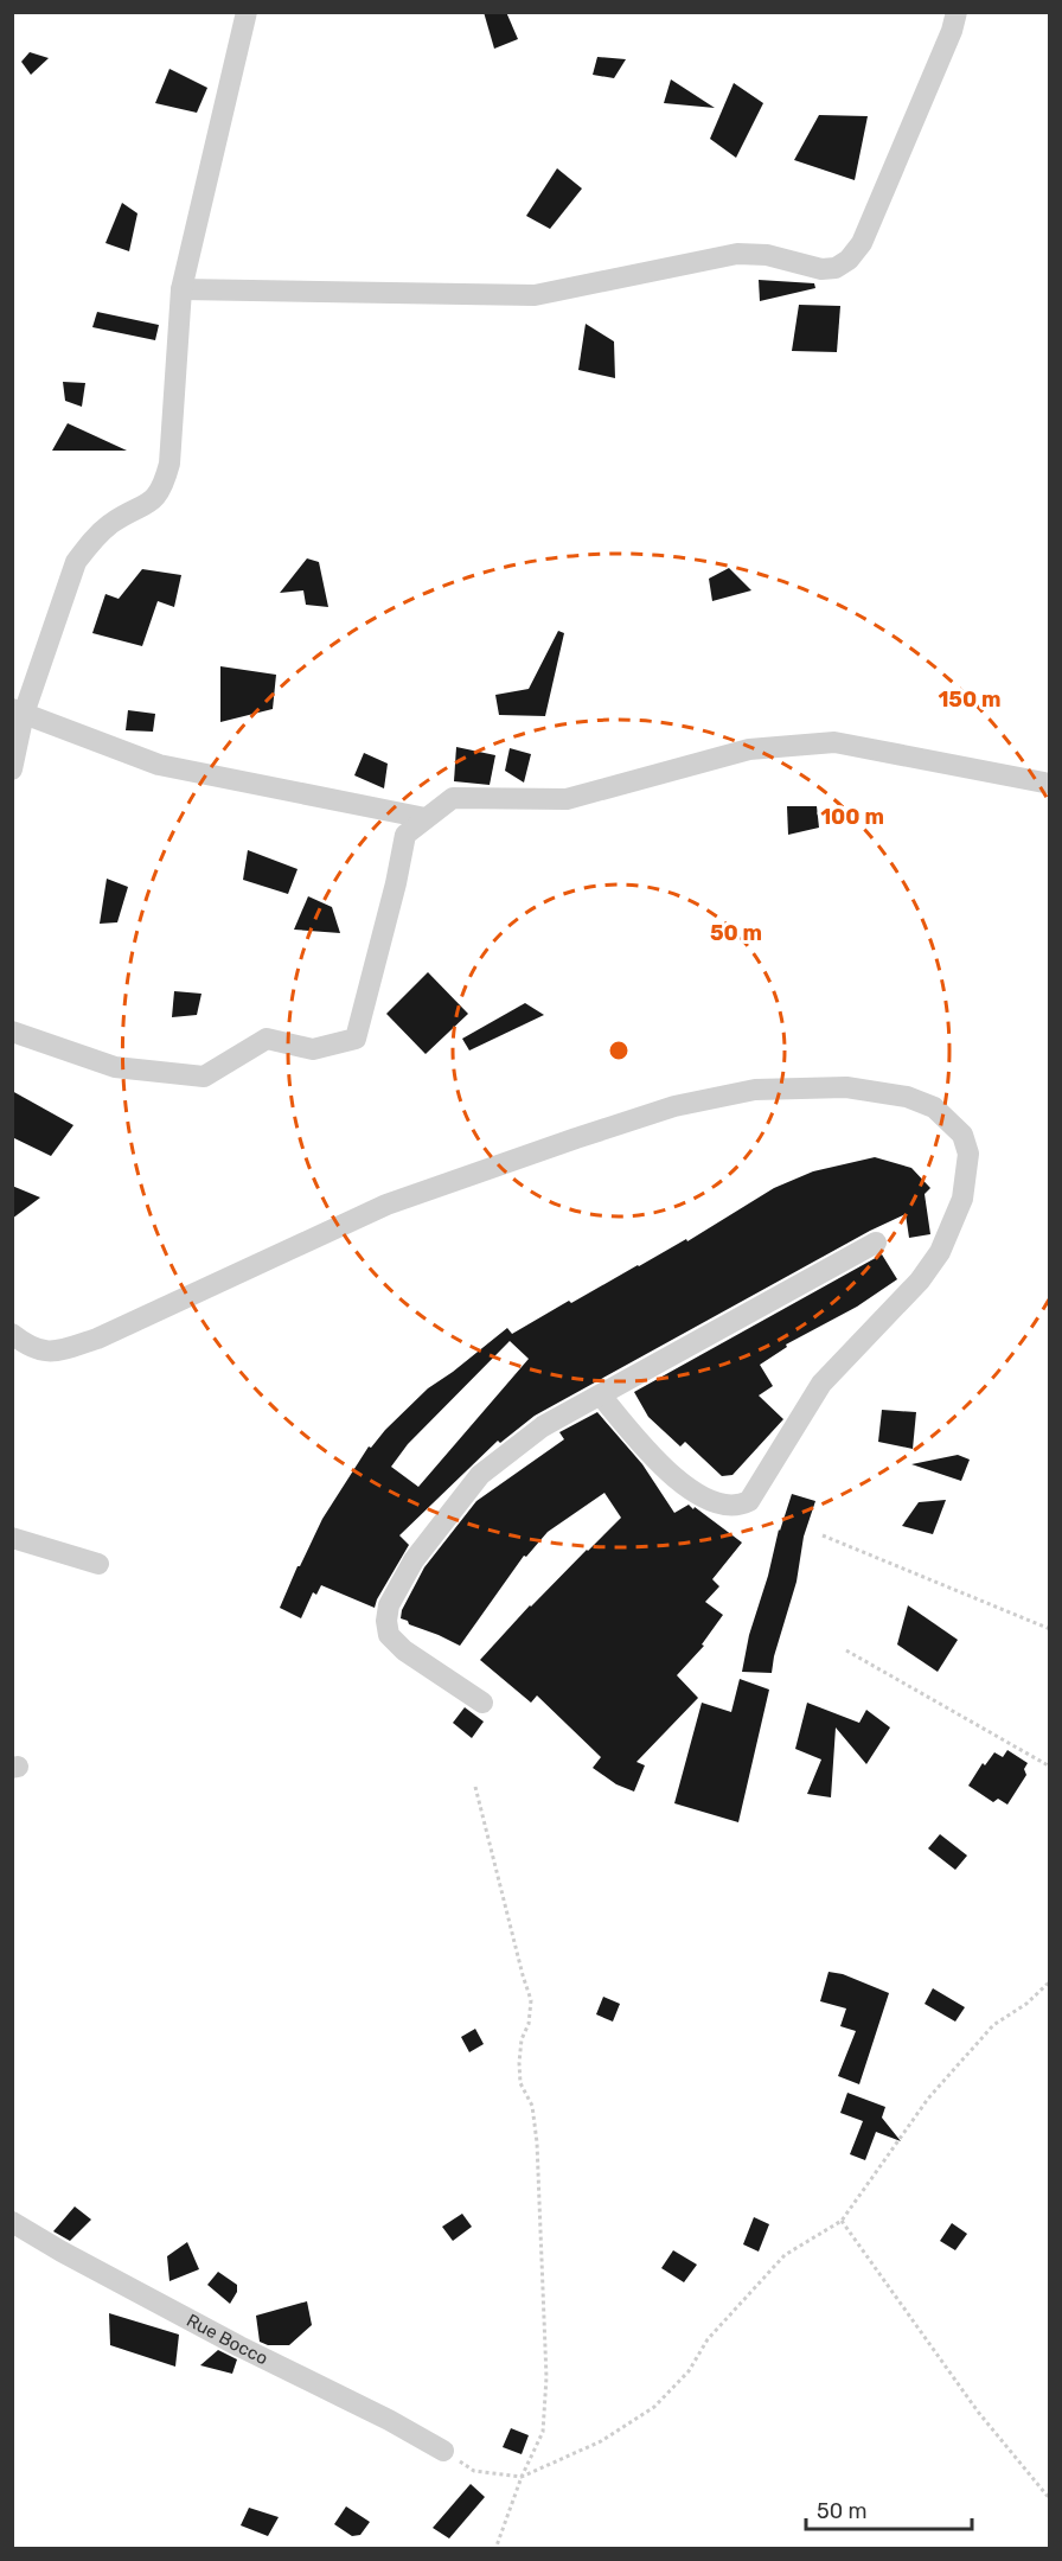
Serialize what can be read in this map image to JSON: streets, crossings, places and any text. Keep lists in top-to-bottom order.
{
  "streets": {
    "street": ["Rue Bocco"]
  },
  "scale_bar": "50 m",
  "rings": ["150 m", "100 m", "50 m"]
}
